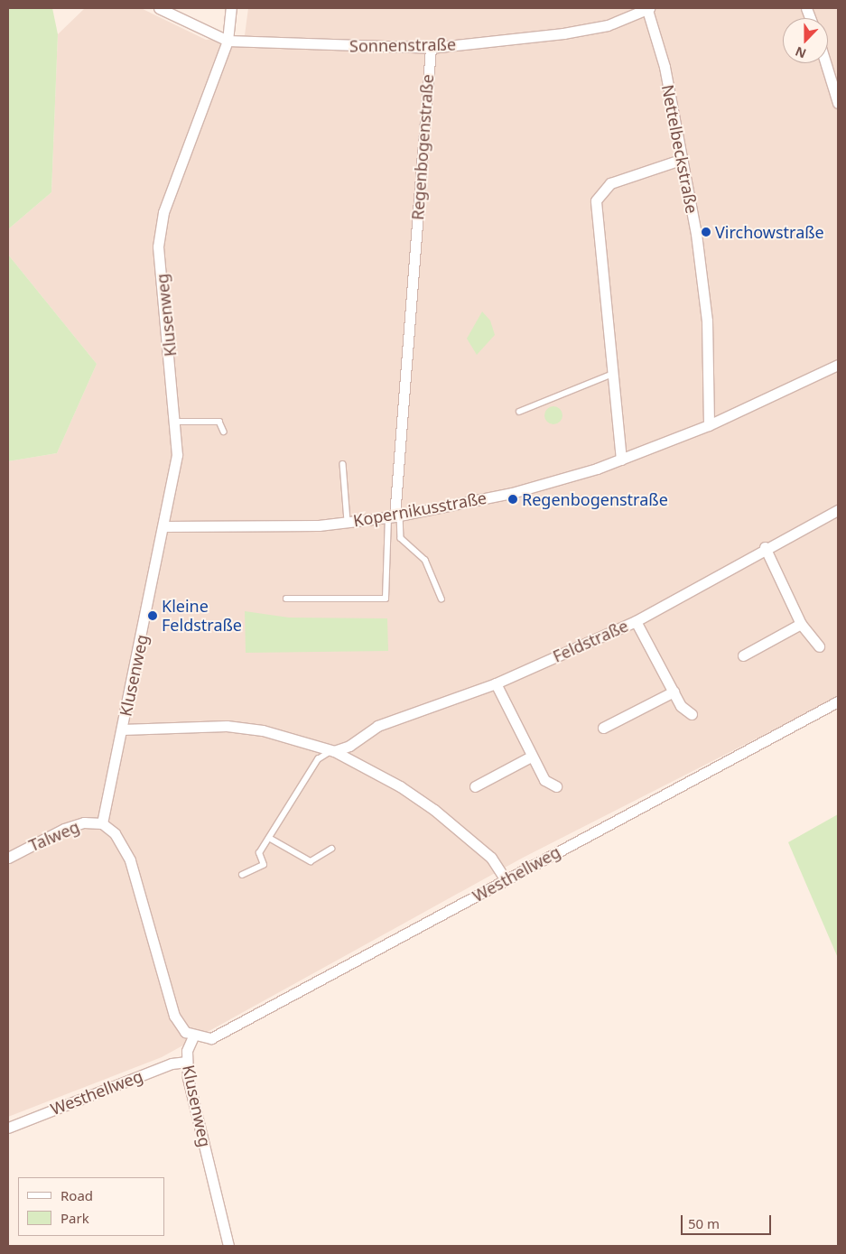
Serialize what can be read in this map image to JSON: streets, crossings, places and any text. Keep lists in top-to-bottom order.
{
  "streets": {
    "street": [
      "Sonnenstraße",
      "Regenbogenstraße",
      "Nettelbeckstraße",
      "Klusenweg",
      "Kopernikusstraße",
      "Feldstraße",
      "Talweg",
      "Westhellweg"
    ]
  },
  "crossings": [
    ["Sonnenstraße", "Regenbogenstraße"],
    ["Sonnenstraße", "Nettelbeckstraße"],
    ["Sonnenstraße", "Klusenweg"],
    ["Regenbogenstraße", "Kopernikusstraße"],
    ["Nettelbeckstraße", "Kopernikusstraße"],
    ["Klusenweg", "Kopernikusstraße"],
    ["Klusenweg", "Talweg"],
    ["Klusenweg", "Westhellweg"]
  ],
  "places": ["Virchowstraße", "Regenbogenstraße", "Kleine Feldstraße"],
  "legend": ["Road", "Park"],
  "scale_bar": "50 m",
  "north": "bottom"
}
